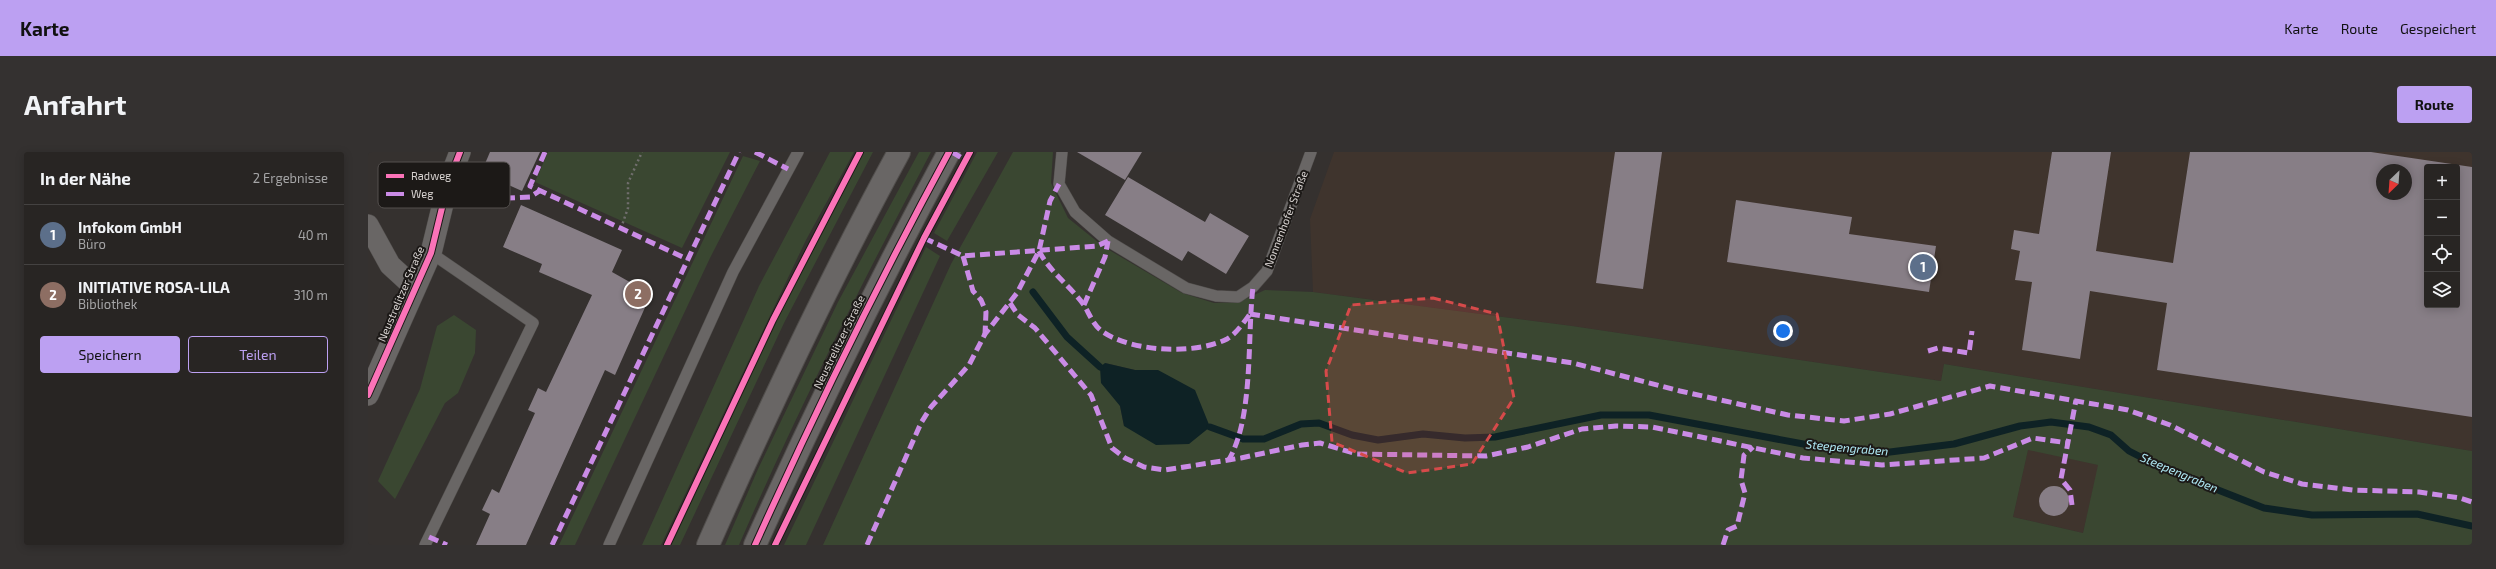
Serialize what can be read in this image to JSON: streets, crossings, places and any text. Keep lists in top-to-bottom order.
{
  "streets": {
    "main road": ["Neustrelitzer Straße"],
    "lane": ["Nonnenhofer Straße"]
  },
  "water": ["Steepengraben"],
  "legend": ["Radweg", "Weg"],
  "north": "bottom left",
  "page": {
    "header": "Karte",
    "nav": ["Karte", "Route", "Gespeichert"],
    "buttons": [
      "Route",
      ["Speichern", "Teilen"]
    ],
    "title": "Anfahrt",
    "heading": ["In der Nähe", "2 Ergebnisse"],
    "map_buttons": ["+", "−"],
    "list": [
      {
        "mark": "1",
        "name": "Infokom GmbH",
        "note": "Büro",
        "value": "40 m"
      },
      {
        "mark": "2",
        "name": "INITIATIVE ROSA-LILA",
        "note": "Bibliothek",
        "value": "310 m"
      }
    ],
    "pins": ["1", "2"]
  }
}
